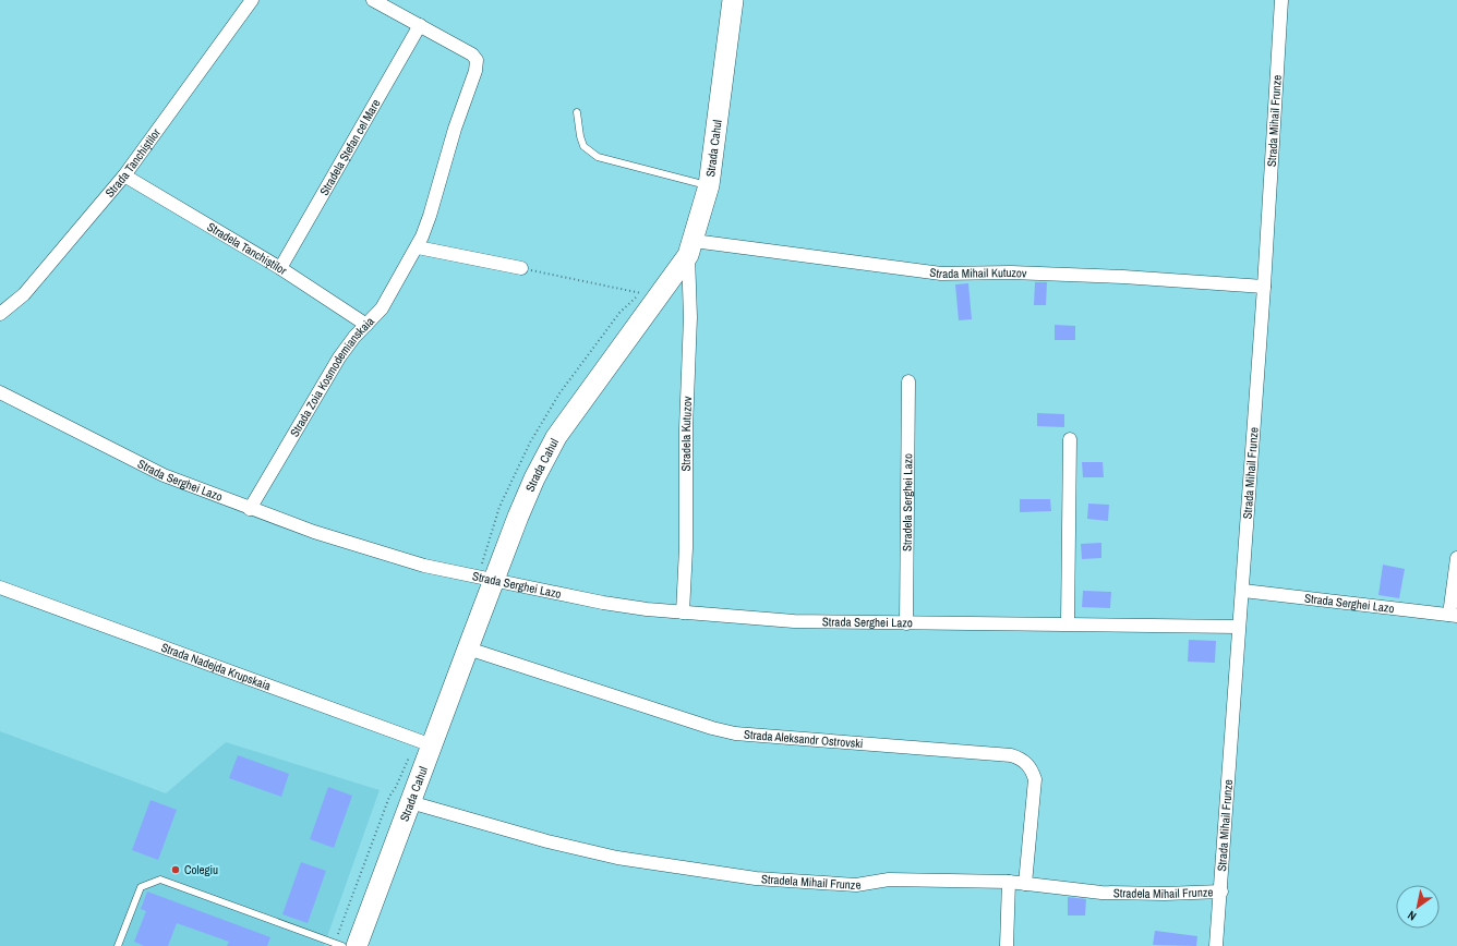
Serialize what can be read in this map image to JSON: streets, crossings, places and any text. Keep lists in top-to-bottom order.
{
  "streets": {
    "main road": ["Strada Cahul"],
    "street": [
      "Strada Mihail Frunze",
      "Stradela Ștefan cel Mare",
      "Strada Tanchiștilor",
      "Stradela Tanchiștilor",
      "Strada Mihail Kutuzov",
      "Strada Zoia Kosmodemianskaia",
      "Stradela Kutuzov",
      "Strada Serghei Lazo",
      "Stradela Serghei Lazo",
      "Strada Nadejda Krupskaia",
      "Strada Aleksandr Ostrovski",
      "Stradela Mihail Frunze"
    ]
  },
  "crossings": [
    ["Strada Mihail Frunze", "Strada Mihail Kutuzov"],
    ["Strada Mihail Frunze", "Strada Serghei Lazo"],
    ["Strada Mihail Frunze", "Stradela Mihail Frunze"],
    ["Stradela Ștefan cel Mare", "Stradela Tanchiștilor"],
    ["Stradela Ștefan cel Mare", "Strada Zoia Kosmodemianskaia"],
    ["Strada Cahul", "Strada Mihail Kutuzov"],
    ["Strada Cahul", "Stradela Kutuzov"],
    ["Strada Cahul", "Strada Serghei Lazo"],
    ["Strada Cahul", "Strada Nadejda Krupskaia"],
    ["Strada Cahul", "Strada Aleksandr Ostrovski"],
    ["Strada Cahul", "Stradela Mihail Frunze"],
    ["Strada Tanchiștilor", "Stradela Tanchiștilor"],
    ["Stradela Tanchiștilor", "Strada Zoia Kosmodemianskaia"],
    ["Strada Mihail Kutuzov", "Stradela Kutuzov"],
    ["Strada Zoia Kosmodemianskaia", "Strada Serghei Lazo"],
    ["Stradela Kutuzov", "Strada Serghei Lazo"],
    ["Strada Serghei Lazo", "Stradela Serghei Lazo"],
    ["Strada Aleksandr Ostrovski", "Stradela Mihail Frunze"]
  ],
  "places": ["Colegiu"],
  "north": "bottom left"
}
